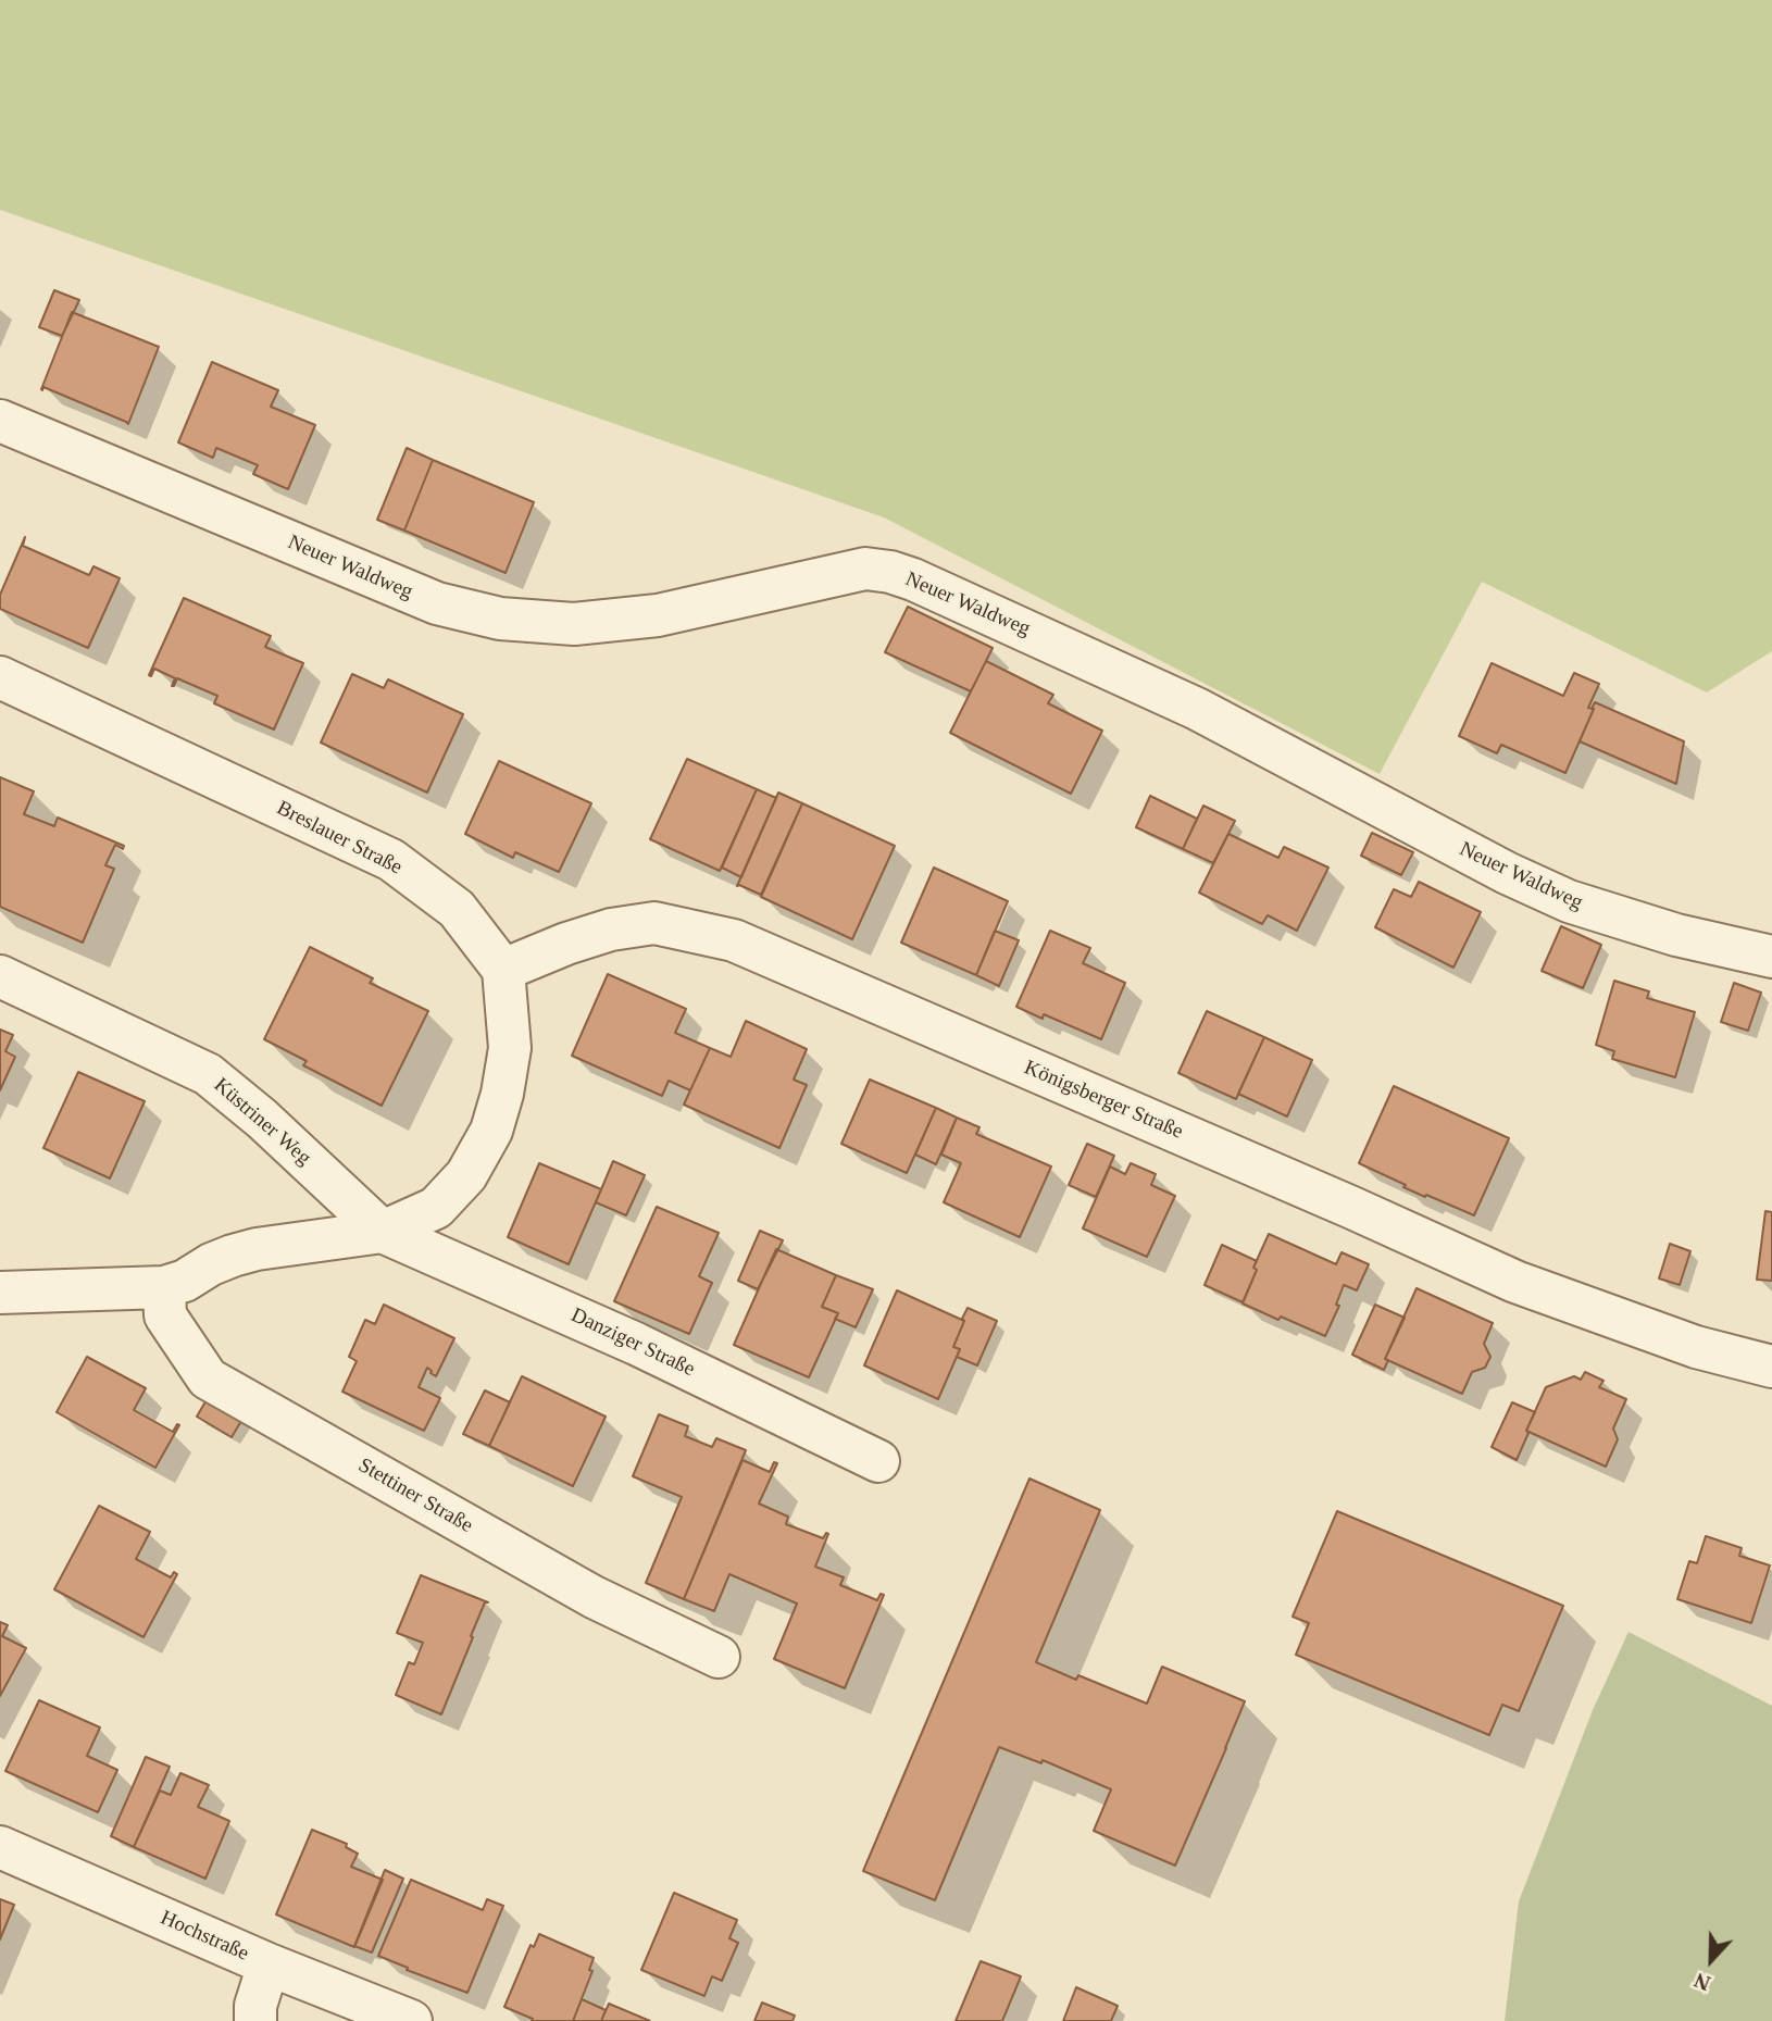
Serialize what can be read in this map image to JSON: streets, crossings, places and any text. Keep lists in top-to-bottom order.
{
  "streets": {
    "street": [
      "Neuer Waldweg",
      "Breslauer Straße",
      "Königsberger Straße",
      "Küstriner Weg",
      "Danziger Straße",
      "Stettiner Straße",
      "Hochstraße"
    ]
  },
  "crossings": [
    ["Breslauer Straße", "Königsberger Straße"],
    ["Küstriner Weg", "Danziger Straße"]
  ],
  "north": "bottom"
}
